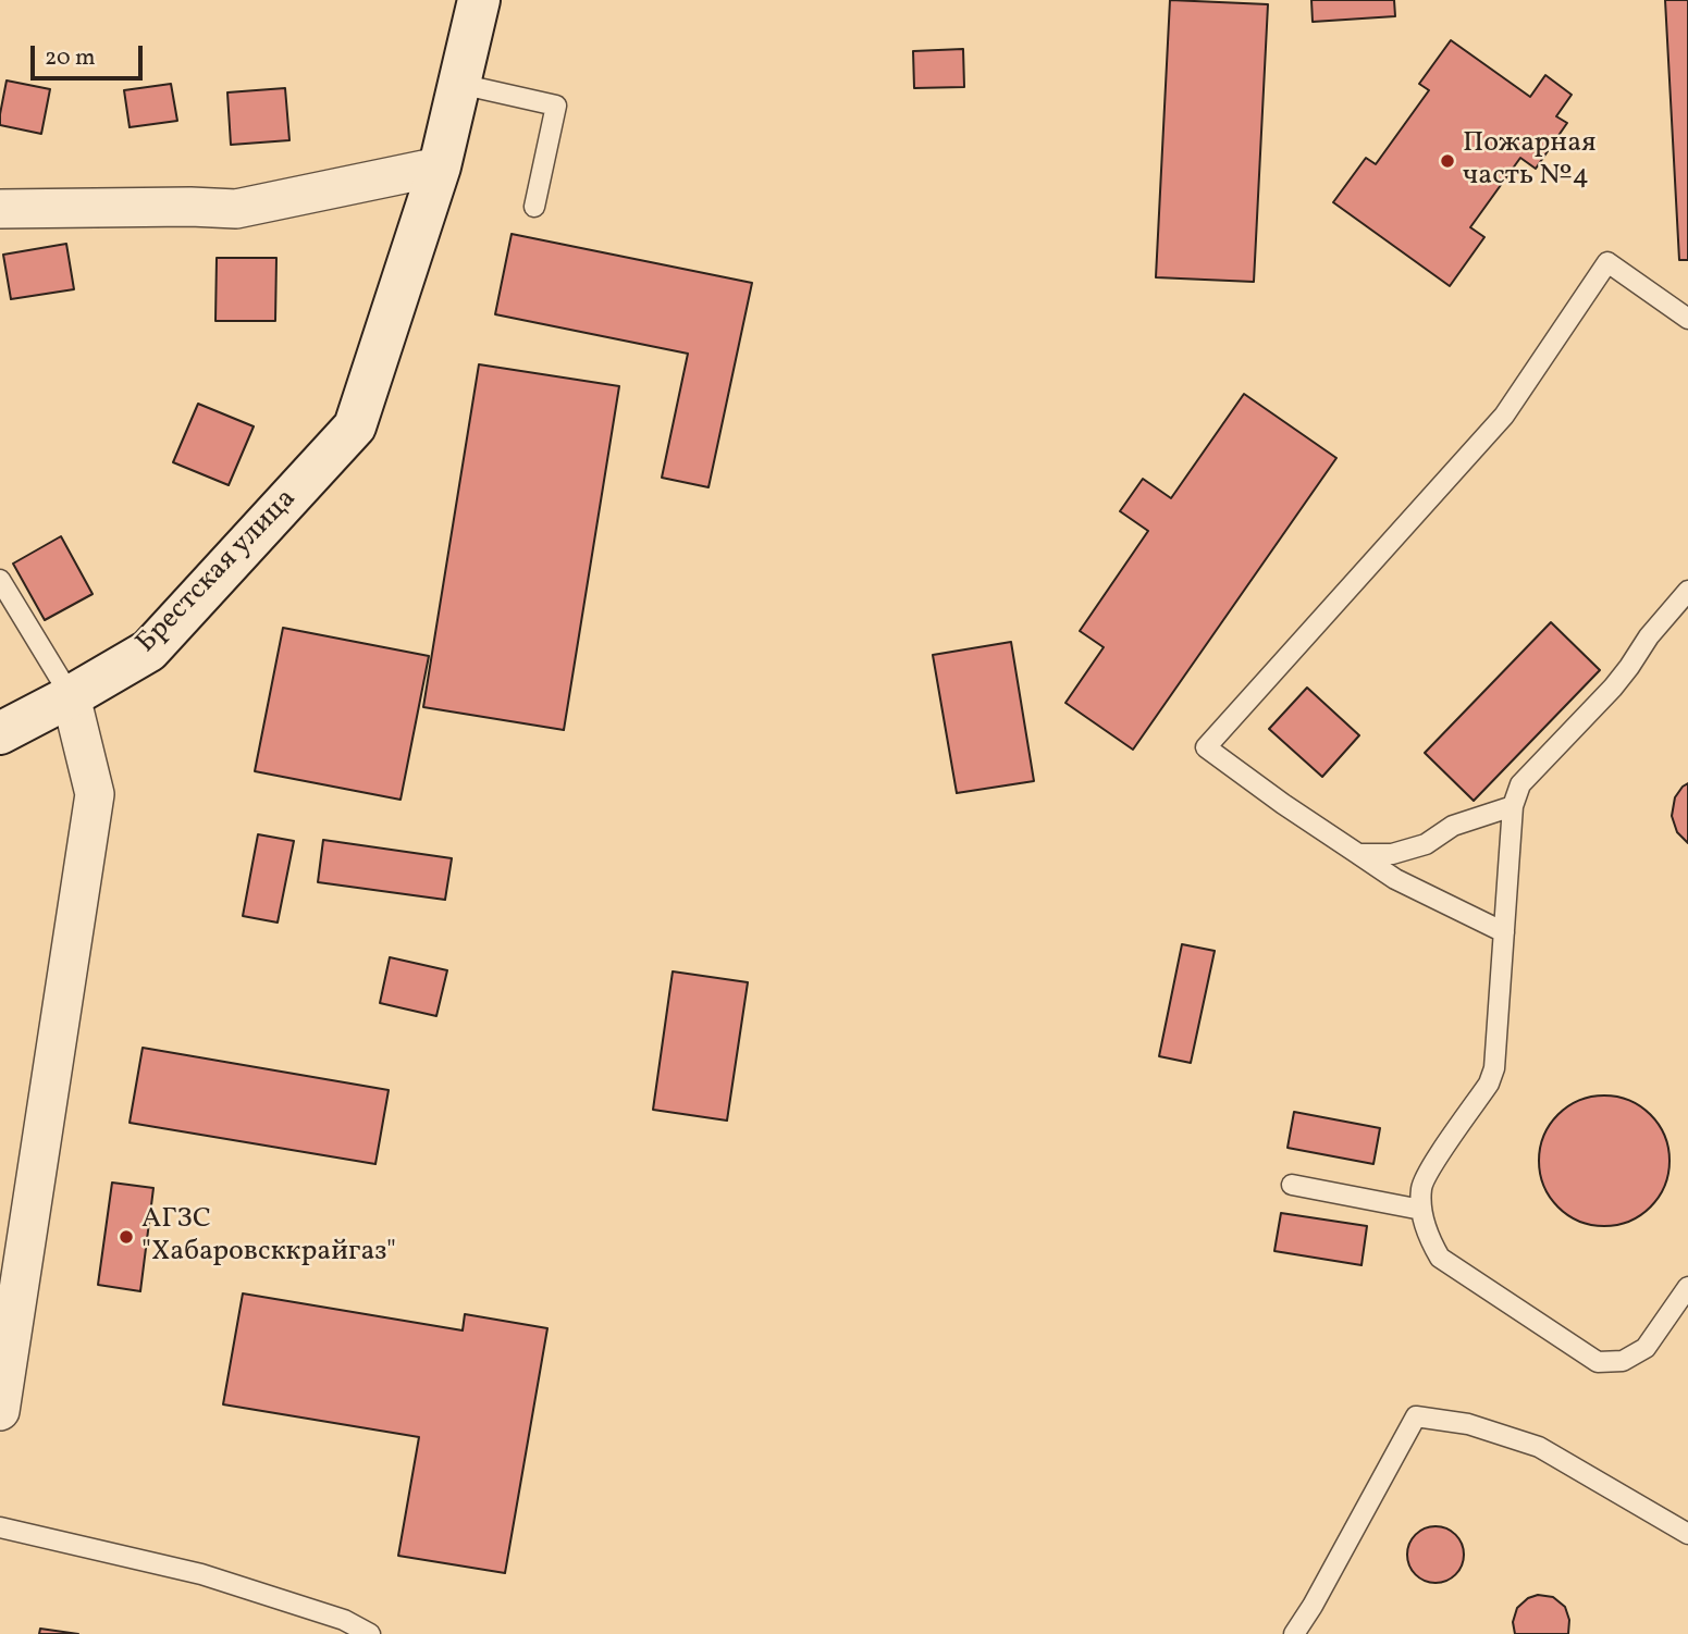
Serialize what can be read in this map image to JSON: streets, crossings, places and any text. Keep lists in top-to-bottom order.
{
  "streets": {
    "street": ["Брестская улица"]
  },
  "places": ["Пожарная часть №4", "АГЗС \"Хабаровсккрайгаз\""],
  "scale_bar": "20 m"
}
